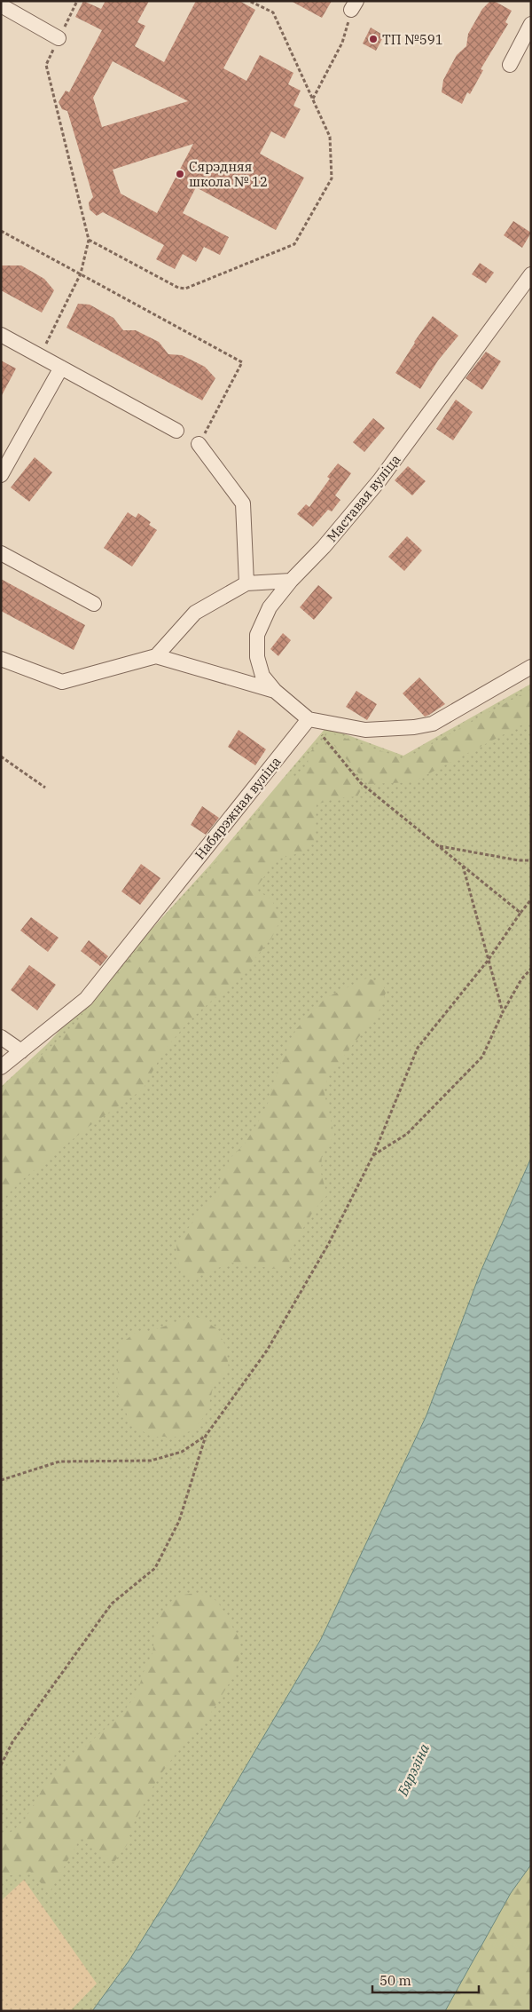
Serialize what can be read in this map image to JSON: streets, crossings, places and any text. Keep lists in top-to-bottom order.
{
  "streets": {
    "street": ["Маставая вуліца", "Набярэжная вуліца"]
  },
  "crossings": [
    ["Маставая вуліца", "Набярэжная вуліца"]
  ],
  "water": ["Бярэзіна"],
  "places": ["ТП №591", "Сярэдняя школа № 12"],
  "scale_bar": "50 m"
}
